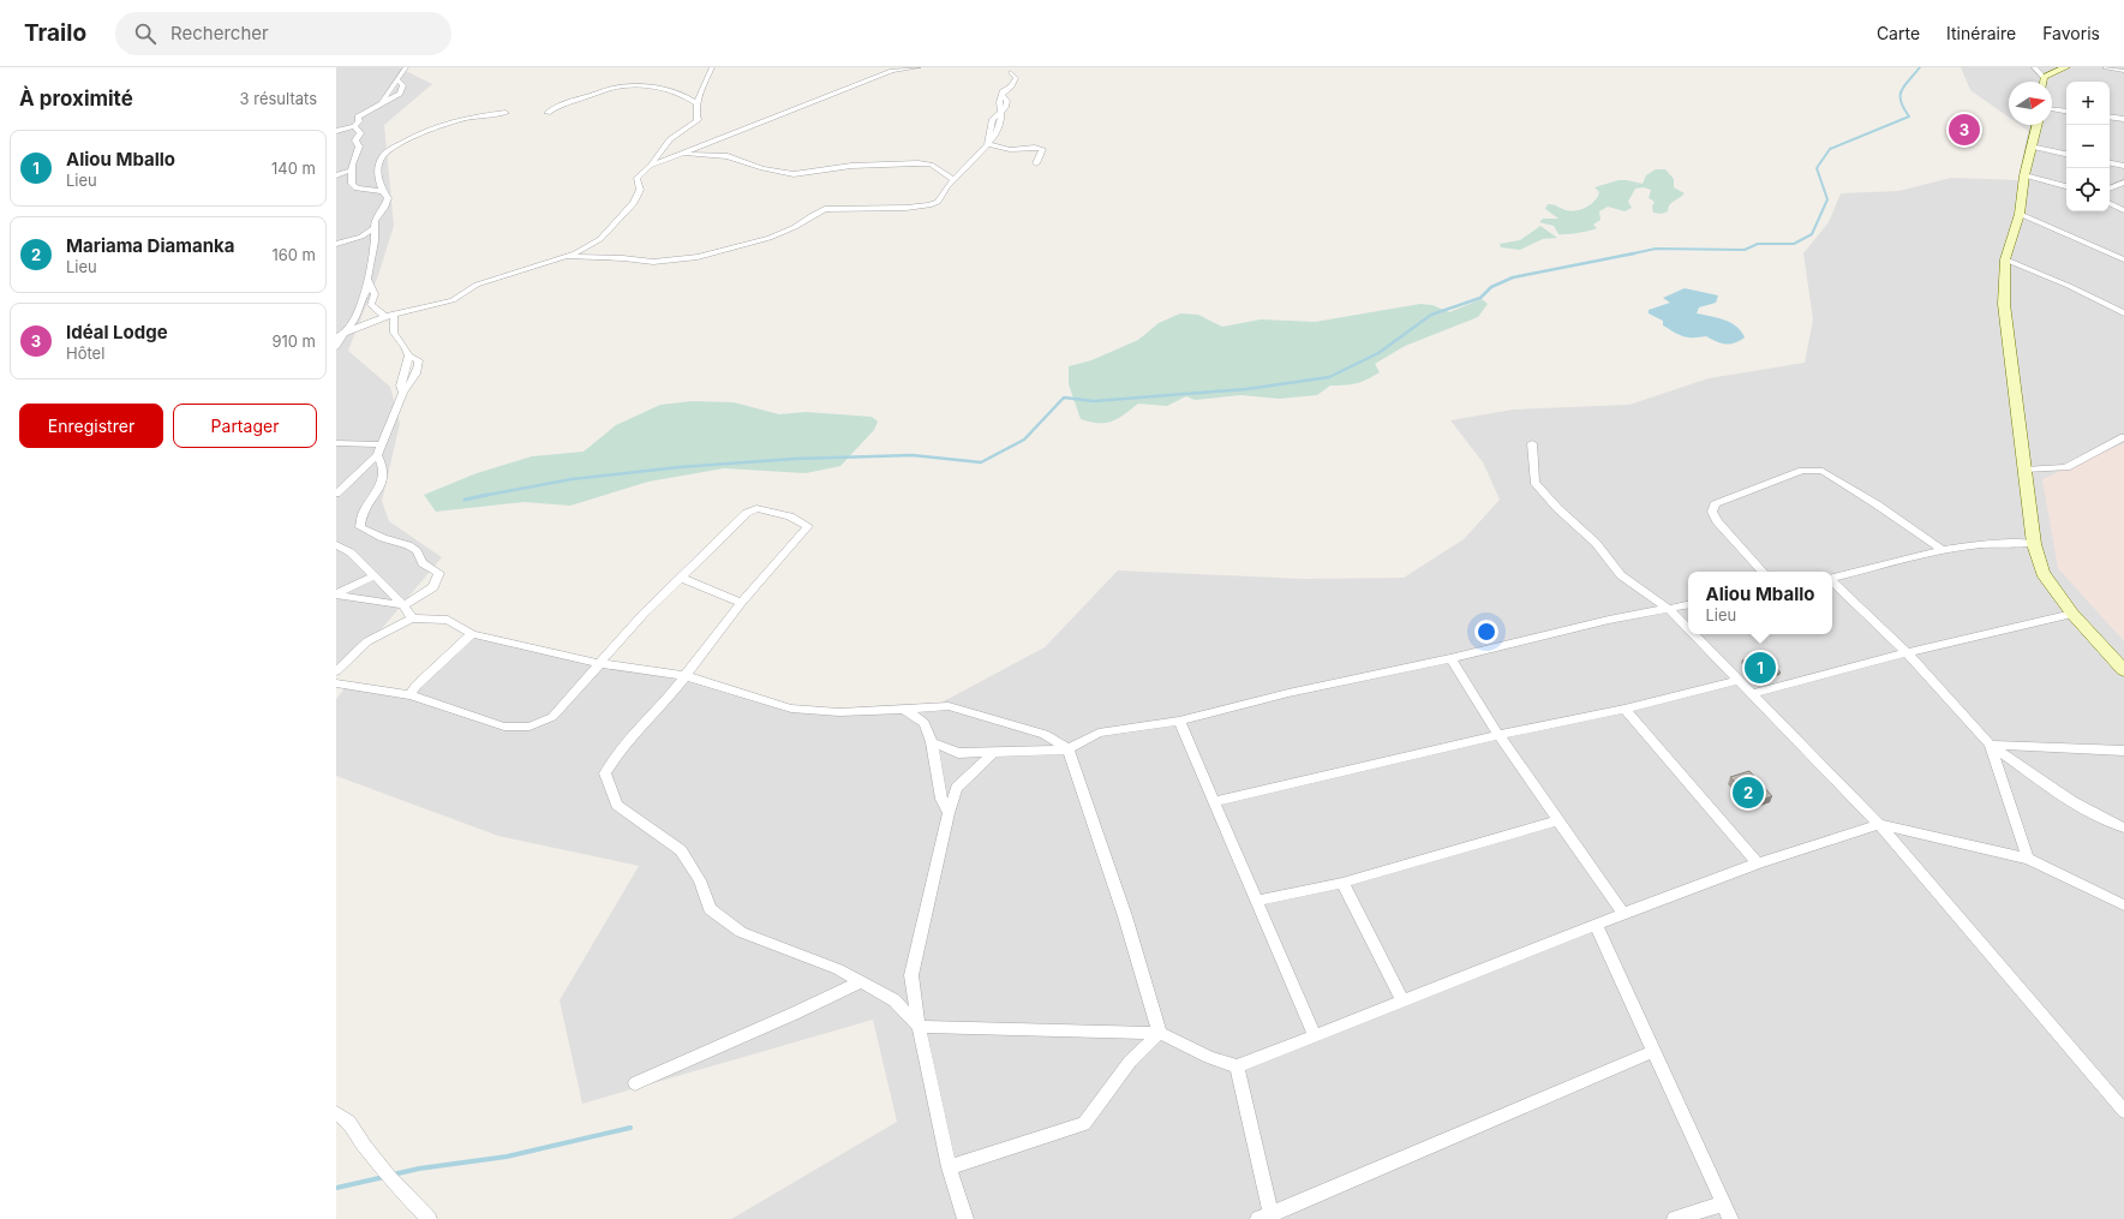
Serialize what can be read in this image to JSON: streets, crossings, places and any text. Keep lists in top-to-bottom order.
{
  "north": "right",
  "page": {
    "header": "Trailo",
    "search": "Rechercher",
    "nav": ["Carte", "Itinéraire", "Favoris"],
    "heading": ["À proximité", "3 résultats"],
    "map_buttons": ["+", "−"],
    "pins": ["3", "1", "2"],
    "list": [
      {
        "mark": "1",
        "name": "Aliou Mballo",
        "note": "Lieu",
        "value": "140 m"
      },
      {
        "mark": "2",
        "name": "Mariama Diamanka",
        "note": "Lieu",
        "value": "160 m"
      },
      {
        "mark": "3",
        "name": "Idéal Lodge",
        "note": "Hôtel",
        "value": "910 m"
      }
    ],
    "buttons": ["Enregistrer", "Partager"],
    "popup": ["Aliou Mballo", "Lieu"]
  }
}
